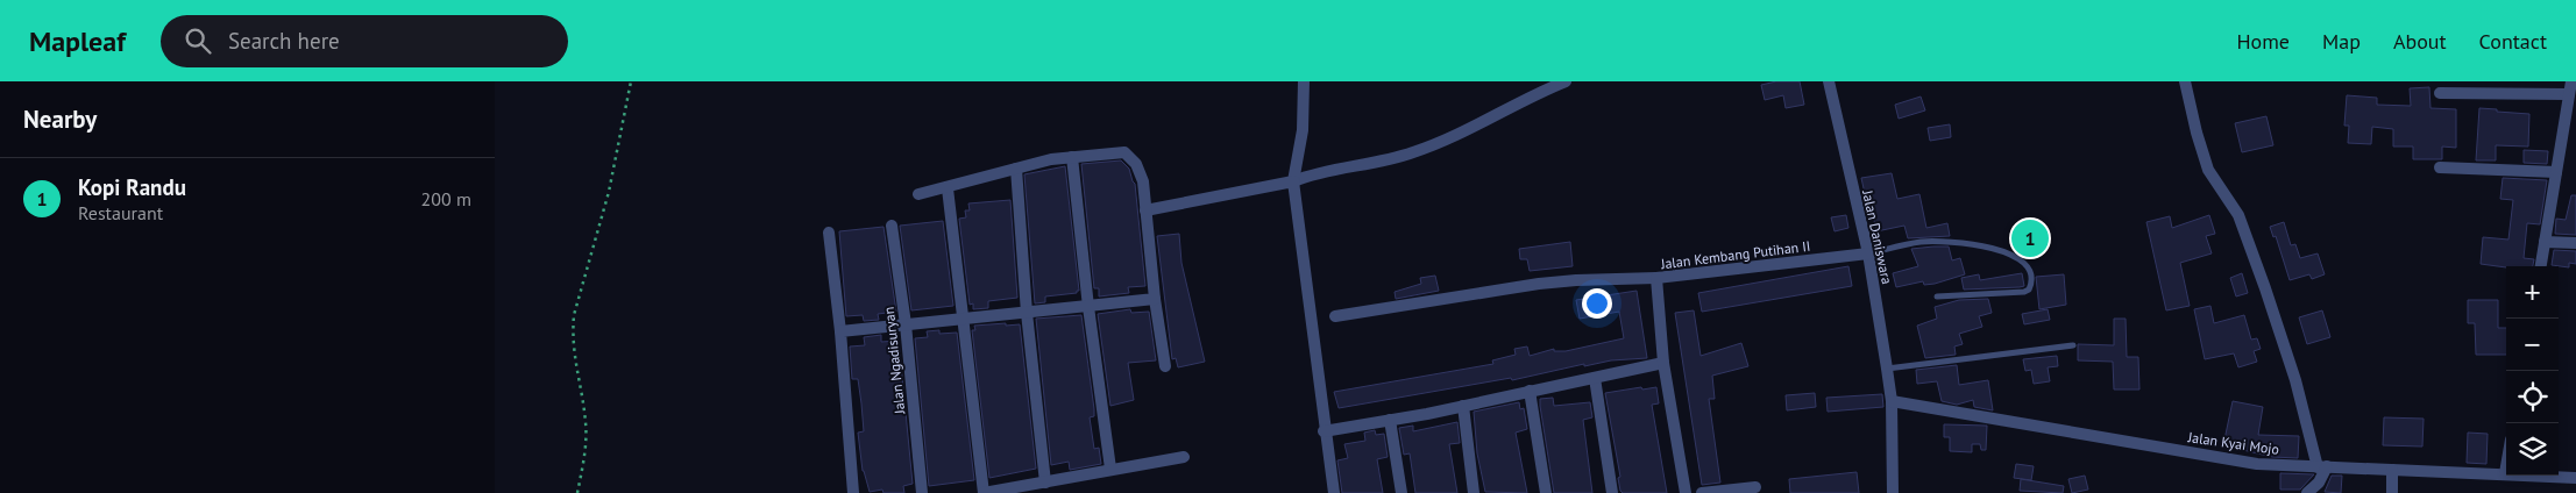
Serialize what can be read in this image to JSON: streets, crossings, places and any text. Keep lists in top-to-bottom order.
{
  "streets": {
    "street": [
      "Jalan Daniswara",
      "Jalan Kembang Putihan II",
      "Jalan Ngadisuryan",
      "Jalan Kyai Mojo"
    ]
  },
  "crossings": [
    ["Jalan Daniswara", "Jalan Kembang Putihan II"],
    ["Jalan Daniswara", "Jalan Kyai Mojo"]
  ],
  "page": {
    "header": "Mapleaf",
    "search": "Search here",
    "nav": [
      "Home",
      "Map",
      "About",
      "Contact"
    ],
    "heading": "Nearby",
    "list": [
      {
        "mark": "1",
        "name": "Kopi Randu",
        "note": "Restaurant",
        "value": "200 m"
      }
    ],
    "pins": "1",
    "map_buttons": ["+", "−"]
  }
}
